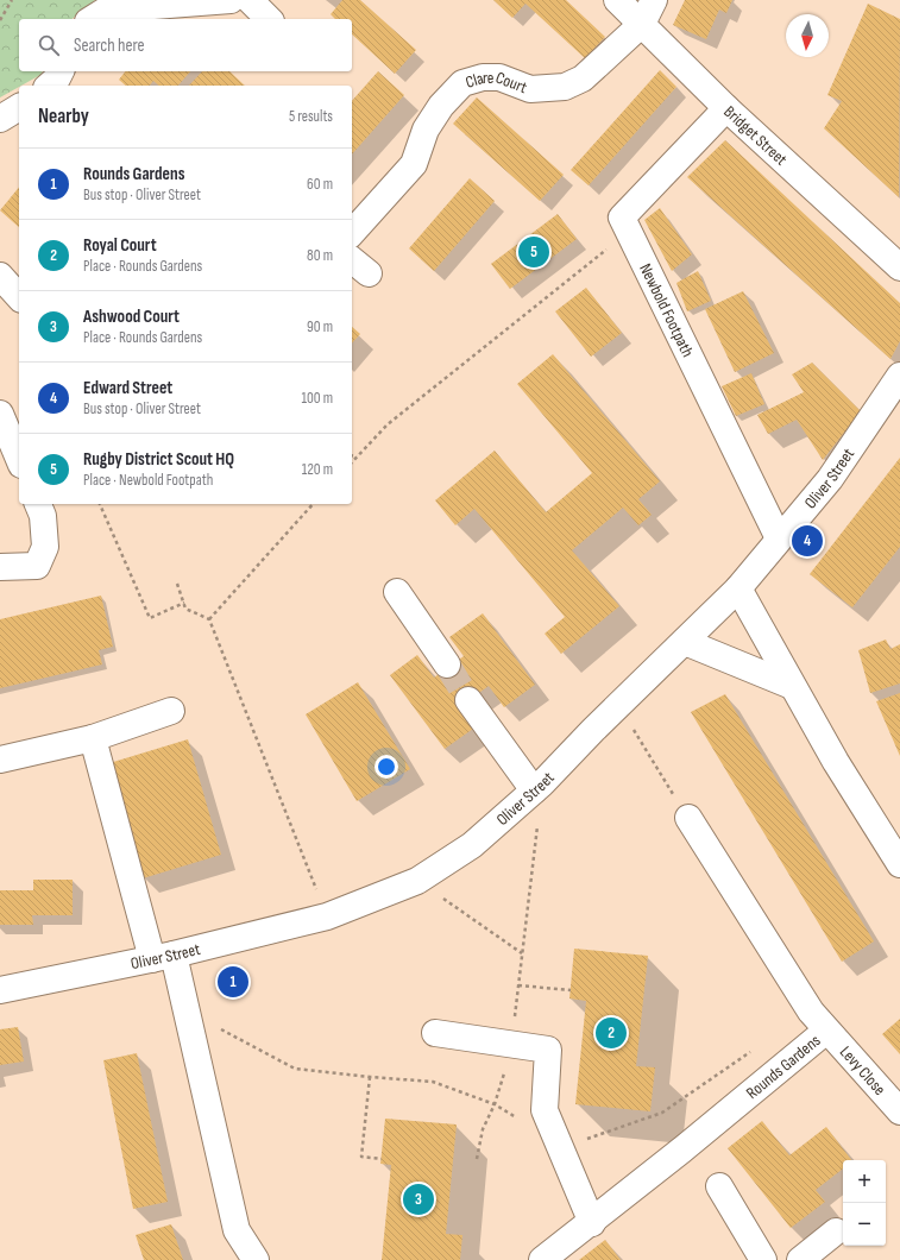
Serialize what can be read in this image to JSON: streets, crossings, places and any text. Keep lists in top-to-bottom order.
{
  "streets": {
    "street": [
      "Clare Court",
      "Bridget Street",
      "Newbold Footpath",
      "Oliver Street",
      "Rounds Gardens",
      "Levy Close"
    ]
  },
  "crossings": [
    ["Clare Court", "Bridget Street"],
    ["Newbold Footpath", "Oliver Street"],
    ["Rounds Gardens", "Levy Close"]
  ],
  "north": "bottom",
  "page": {
    "search": "Search here",
    "heading": ["Nearby", "5 results"],
    "list": [
      {
        "mark": "1",
        "name": "Rounds Gardens",
        "note": "Bus stop · Oliver Street",
        "value": "60 m"
      },
      {
        "mark": "2",
        "name": "Royal Court",
        "note": "Place · Rounds Gardens",
        "value": "80 m"
      },
      {
        "mark": "3",
        "name": "Ashwood Court",
        "note": "Place · Rounds Gardens",
        "value": "90 m"
      },
      {
        "mark": "4",
        "name": "Edward Street",
        "note": "Bus stop · Oliver Street",
        "value": "100 m"
      },
      {
        "mark": "5",
        "name": "Rugby District Scout HQ",
        "note": "Place · Newbold Footpath",
        "value": "120 m"
      }
    ],
    "pins": [
      "5",
      "4",
      "1",
      "2",
      "3"
    ],
    "map_buttons": ["+", "−"]
  }
}
